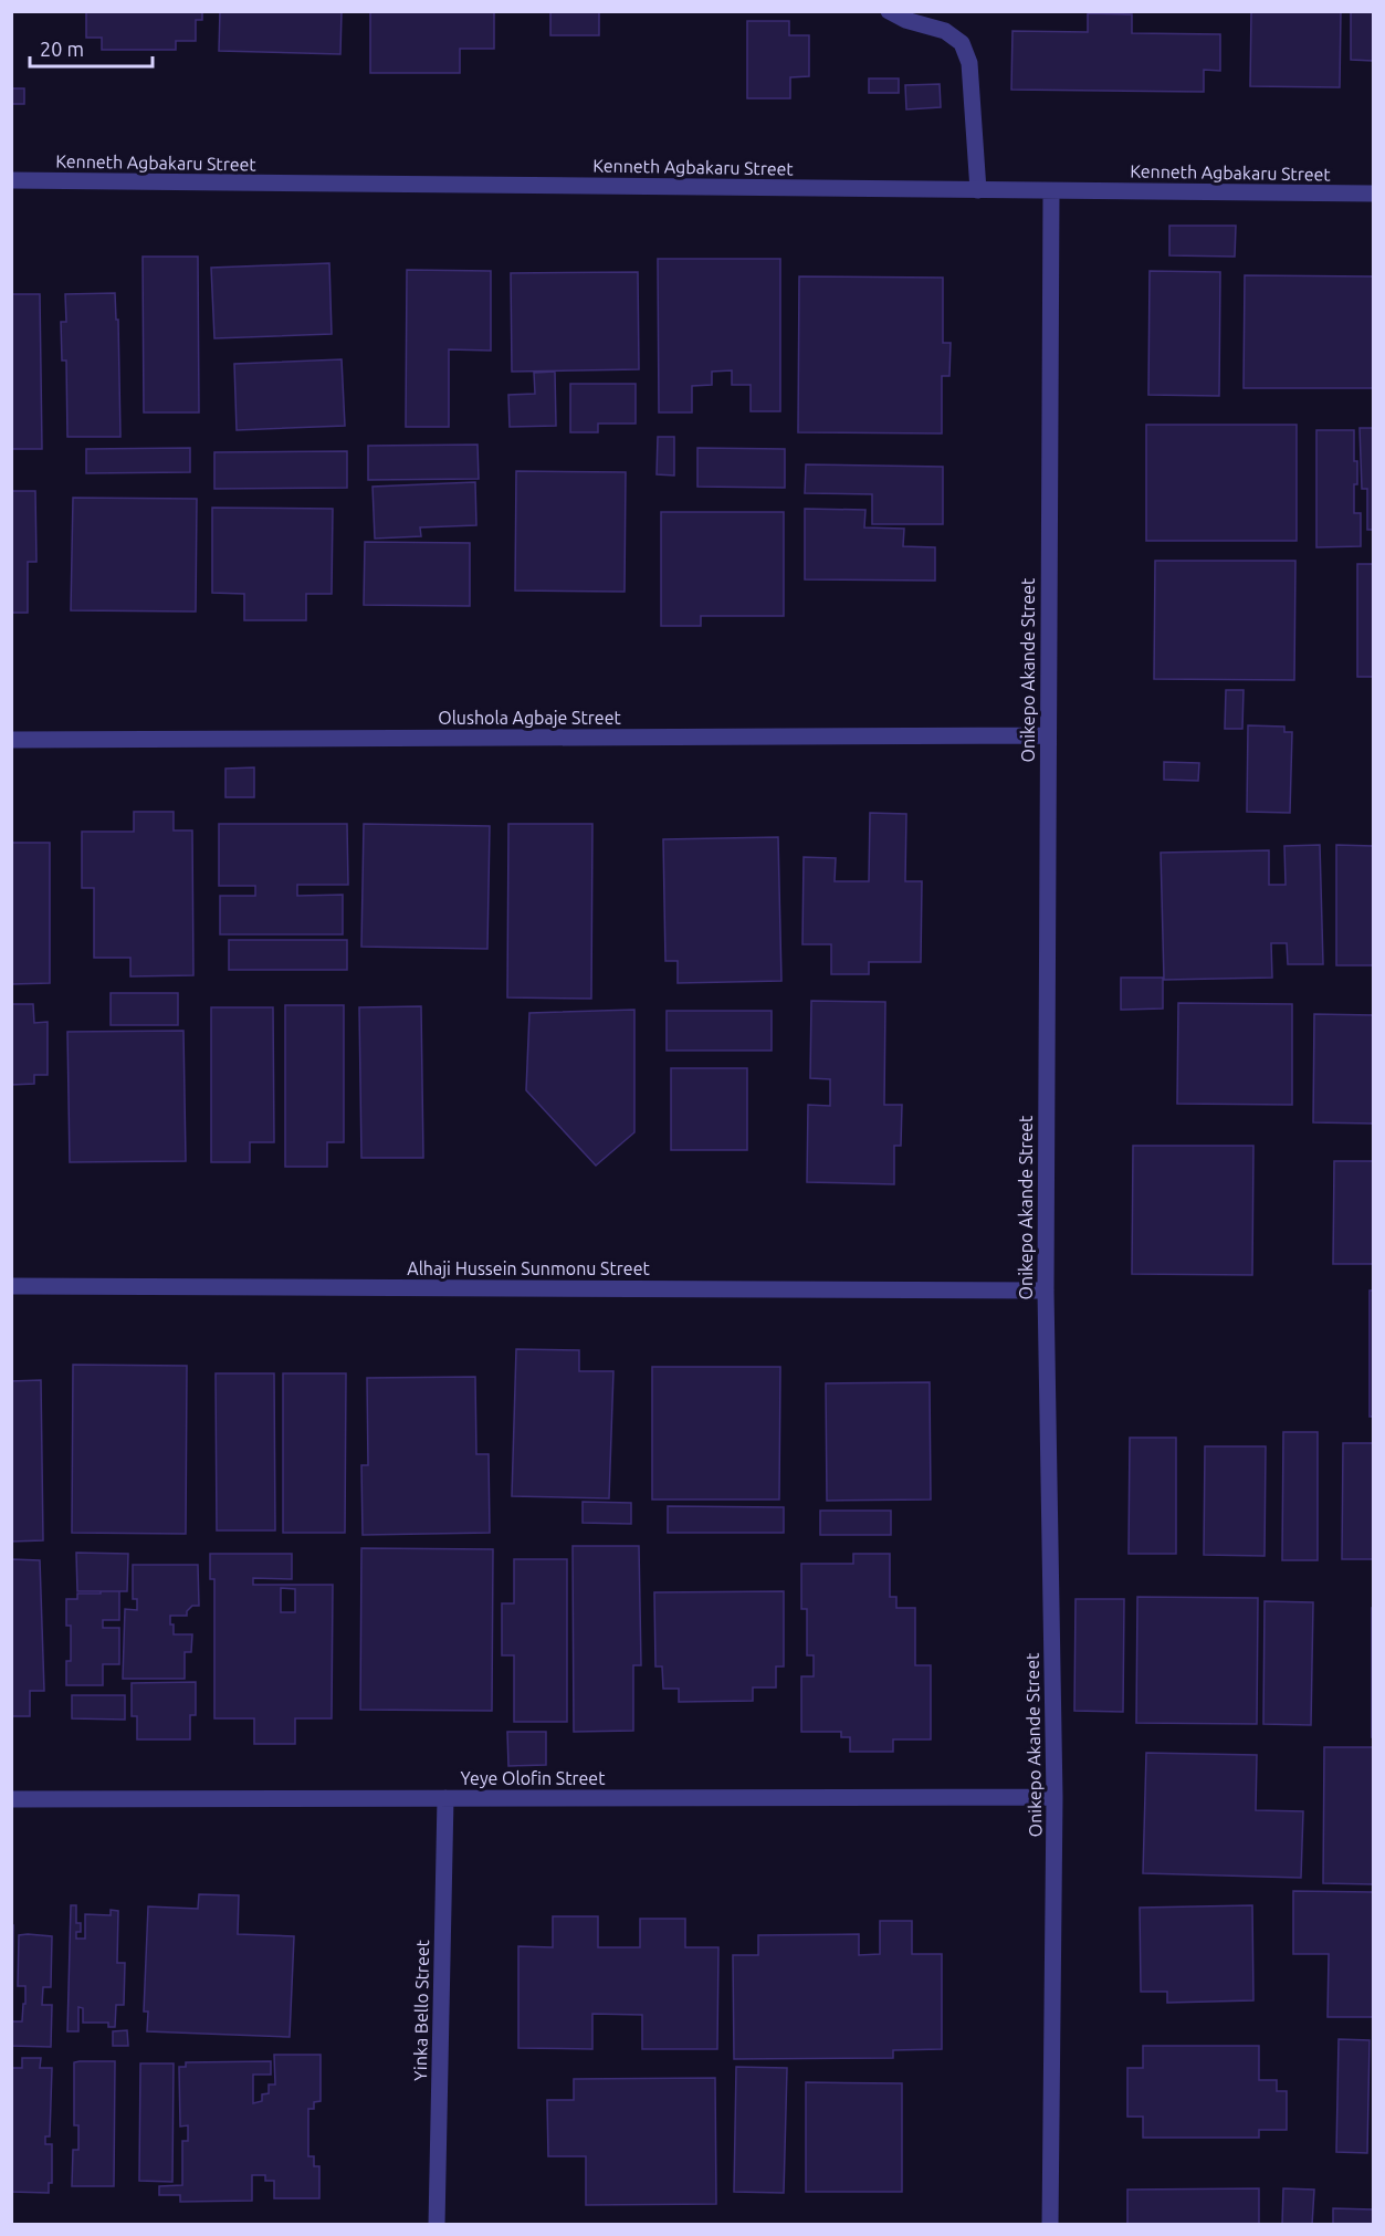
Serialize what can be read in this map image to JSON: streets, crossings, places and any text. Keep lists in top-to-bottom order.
{
  "streets": {
    "street": [
      "Kenneth Agbakaru Street",
      "Onikepo Akande Street",
      "Olushola Agbaje Street",
      "Alhaji Hussein Sunmonu Street",
      "Yeye Olofin Street",
      "Yinka Bello Street"
    ]
  },
  "crossings": [
    ["Kenneth Agbakaru Street", "Onikepo Akande Street"],
    ["Onikepo Akande Street", "Olushola Agbaje Street"],
    ["Onikepo Akande Street", "Alhaji Hussein Sunmonu Street"],
    ["Onikepo Akande Street", "Yeye Olofin Street"],
    ["Yeye Olofin Street", "Yinka Bello Street"]
  ],
  "scale_bar": "20 m"
}
